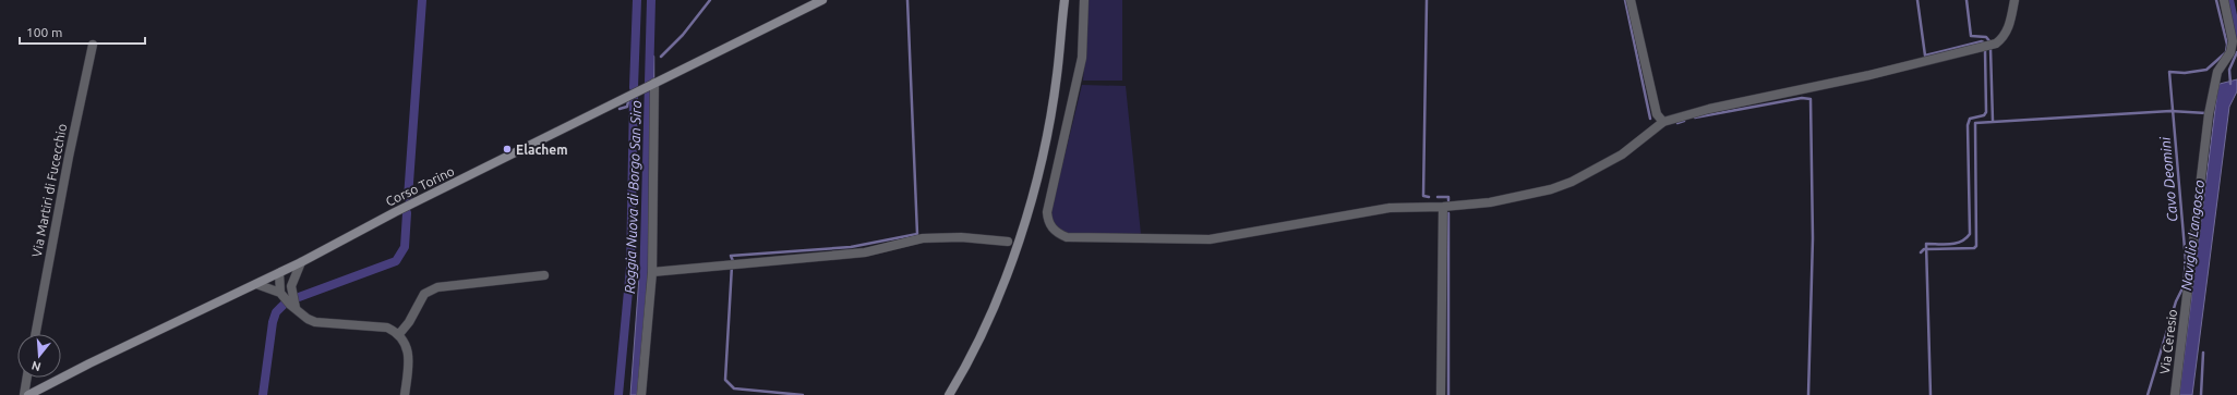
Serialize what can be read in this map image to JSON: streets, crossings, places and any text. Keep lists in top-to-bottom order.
{
  "streets": {
    "main road": ["Corso Torino"],
    "street": ["Via Martiri di Fucecchio", "Via Ceresio"]
  },
  "water": ["Cavo Deomini", "Roggia Nuova di Borgo San Siro", "Naviglio Langosco"],
  "places": ["Elachem"],
  "scale_bar": "100 m",
  "north": "bottom"
}
